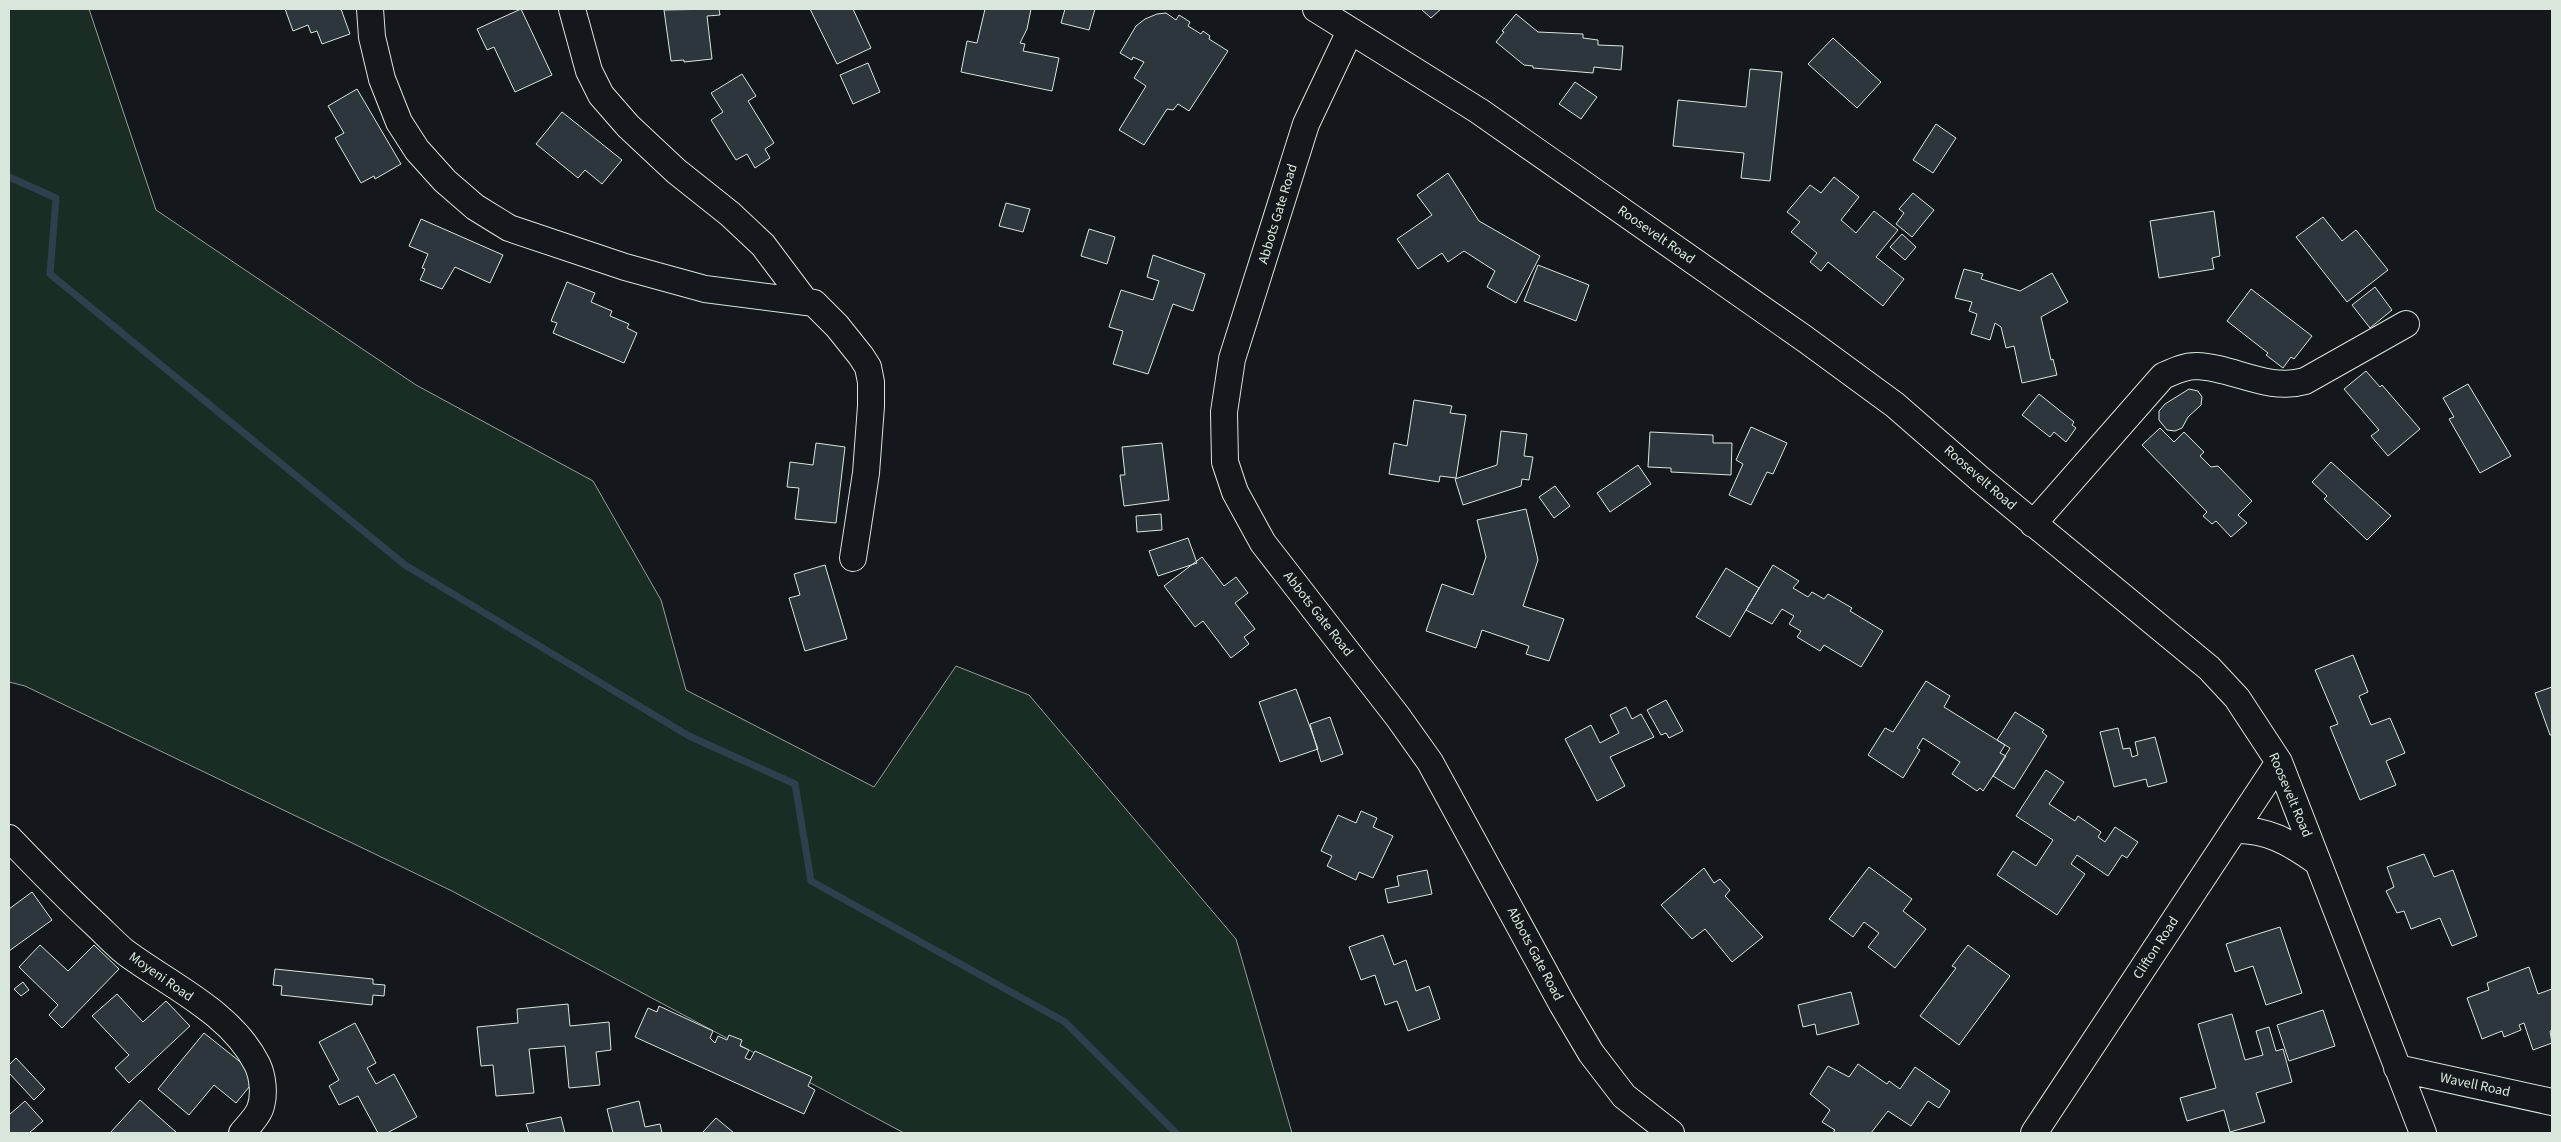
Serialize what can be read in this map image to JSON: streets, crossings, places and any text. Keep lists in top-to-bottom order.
{
  "streets": {
    "street": [
      "Abbots Gate Road",
      "Roosevelt Road",
      "Clifton Road",
      "Moyeni Road",
      "Wavell Road"
    ]
  },
  "crossings": [
    ["Abbots Gate Road", "Roosevelt Road"],
    ["Roosevelt Road", "Clifton Road"],
    ["Roosevelt Road", "Wavell Road"]
  ]
}
